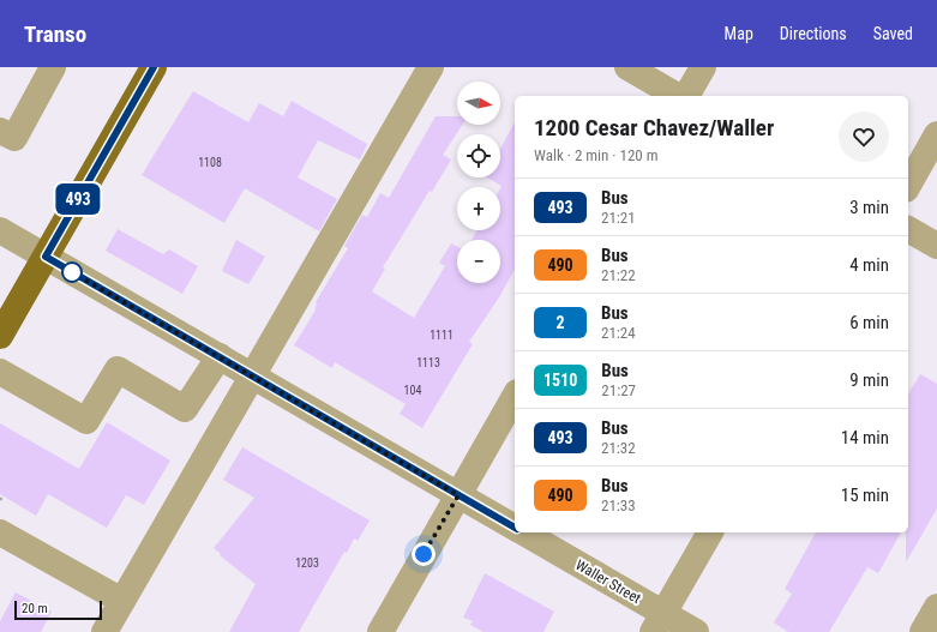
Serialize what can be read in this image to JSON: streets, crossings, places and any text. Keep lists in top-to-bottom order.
{
  "streets": {
    "street": ["Waller Street"]
  },
  "lines": ["bus line 493"],
  "house_numbers": [
    "1108",
    "1111",
    "1113",
    "104",
    "1203"
  ],
  "scale_bar": "20 m",
  "north": "right",
  "page": {
    "header": "Transo",
    "nav": ["Map", "Directions", "Saved"],
    "on_map": "493",
    "map_buttons": ["+", "−"],
    "heading": ["1200 Cesar Chavez/Waller", "Walk · 2 min · 120 m"],
    "list": [
      {
        "mark": "493",
        "name": "Bus",
        "note": "21:21",
        "value": "3 min"
      },
      {
        "mark": "490",
        "name": "Bus",
        "note": "21:22",
        "value": "4 min"
      },
      {
        "mark": "2",
        "name": "Bus",
        "note": "21:24",
        "value": "6 min"
      },
      {
        "mark": "1510",
        "name": "Bus",
        "note": "21:27",
        "value": "9 min"
      },
      {
        "mark": "493",
        "name": "Bus",
        "note": "21:32",
        "value": "14 min"
      },
      {
        "mark": "490",
        "name": "Bus",
        "note": "21:33",
        "value": "15 min"
      }
    ],
    "scale": "20 m"
  }
}
